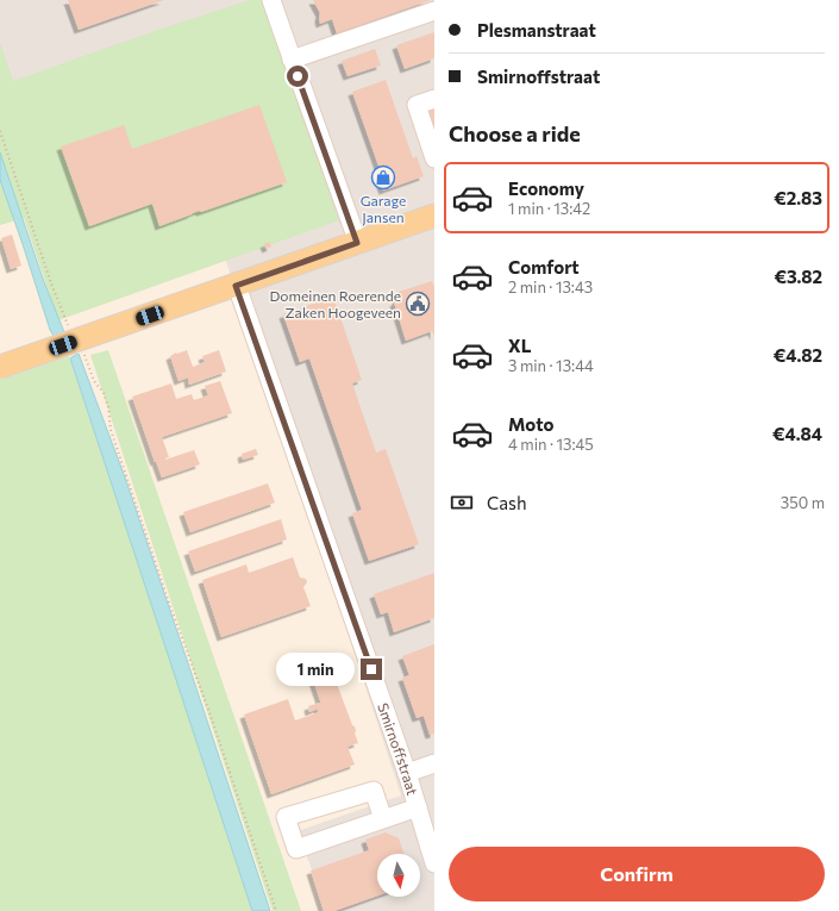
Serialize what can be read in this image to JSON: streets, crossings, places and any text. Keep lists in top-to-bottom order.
{
  "streets": {
    "street": ["Smirnoffstraat"]
  },
  "places": {
    "shop": ["Garage Jansen"],
    "public building": ["Domeinen Roerende Zaken Hoogeveen"]
  },
  "north": "bottom",
  "page": {
    "banner": ["Plesmanstraat", "Smirnoffstraat"],
    "heading": "Choose a ride",
    "list": [
      {
        "name": "Economy",
        "note": "1 min · 13:42",
        "value": "€2.83"
      },
      {
        "name": "Comfort",
        "note": "2 min · 13:43",
        "value": "€3.82"
      },
      {
        "name": "XL",
        "note": "3 min · 13:44",
        "value": "€4.82"
      },
      {
        "name": "Moto",
        "note": "4 min · 13:45",
        "value": "€4.84"
      }
    ],
    "pay": ["Cash", "350 m"],
    "bubble": "1 min",
    "buttons": "Confirm"
  }
}
